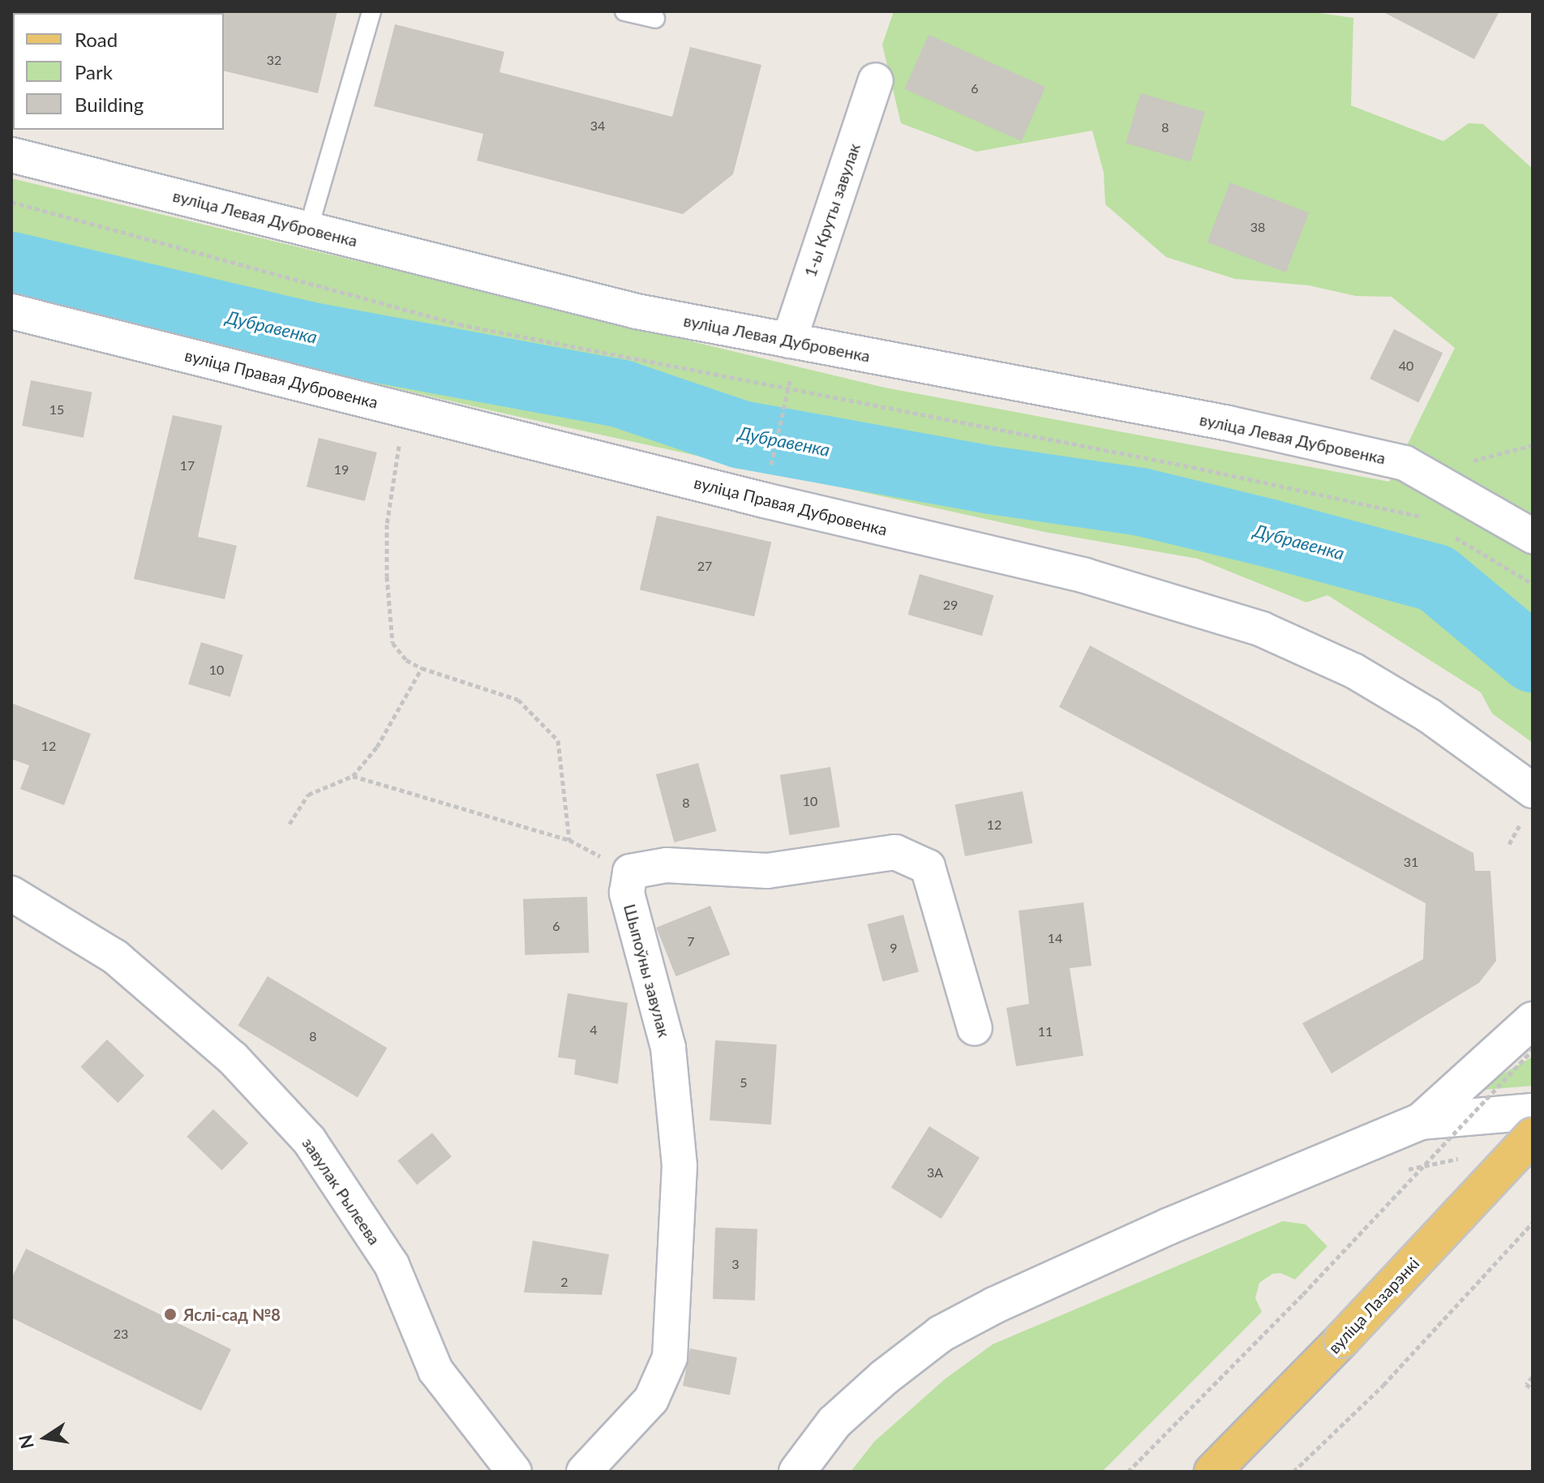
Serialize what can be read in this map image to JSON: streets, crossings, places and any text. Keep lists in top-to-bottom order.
{
  "streets": {
    "main road": ["вуліца Лазарэнкі"],
    "street": [
      "1-ы Круты завулак",
      "вуліца Левая Дубровенка",
      "вуліца Правая Дубровенка",
      "Шыпоўны завулак",
      "завулак Рылеева"
    ]
  },
  "crossings": [
    ["1-ы Круты завулак", "вуліца Левая Дубровенка"]
  ],
  "water": ["Дубравенка"],
  "places": ["Яслі-сад №8"],
  "house_numbers": [
    "32",
    "6",
    "34",
    "8",
    "38",
    "40",
    "15",
    "17",
    "19",
    "27",
    "29",
    "10",
    "12",
    "10",
    "8",
    "12",
    "31",
    "6",
    "14",
    "7",
    "9",
    "4",
    "11",
    "8",
    "5",
    "3А",
    "3",
    "2",
    "23"
  ],
  "legend": ["Road", "Park", "Building"],
  "north": "left"
}
